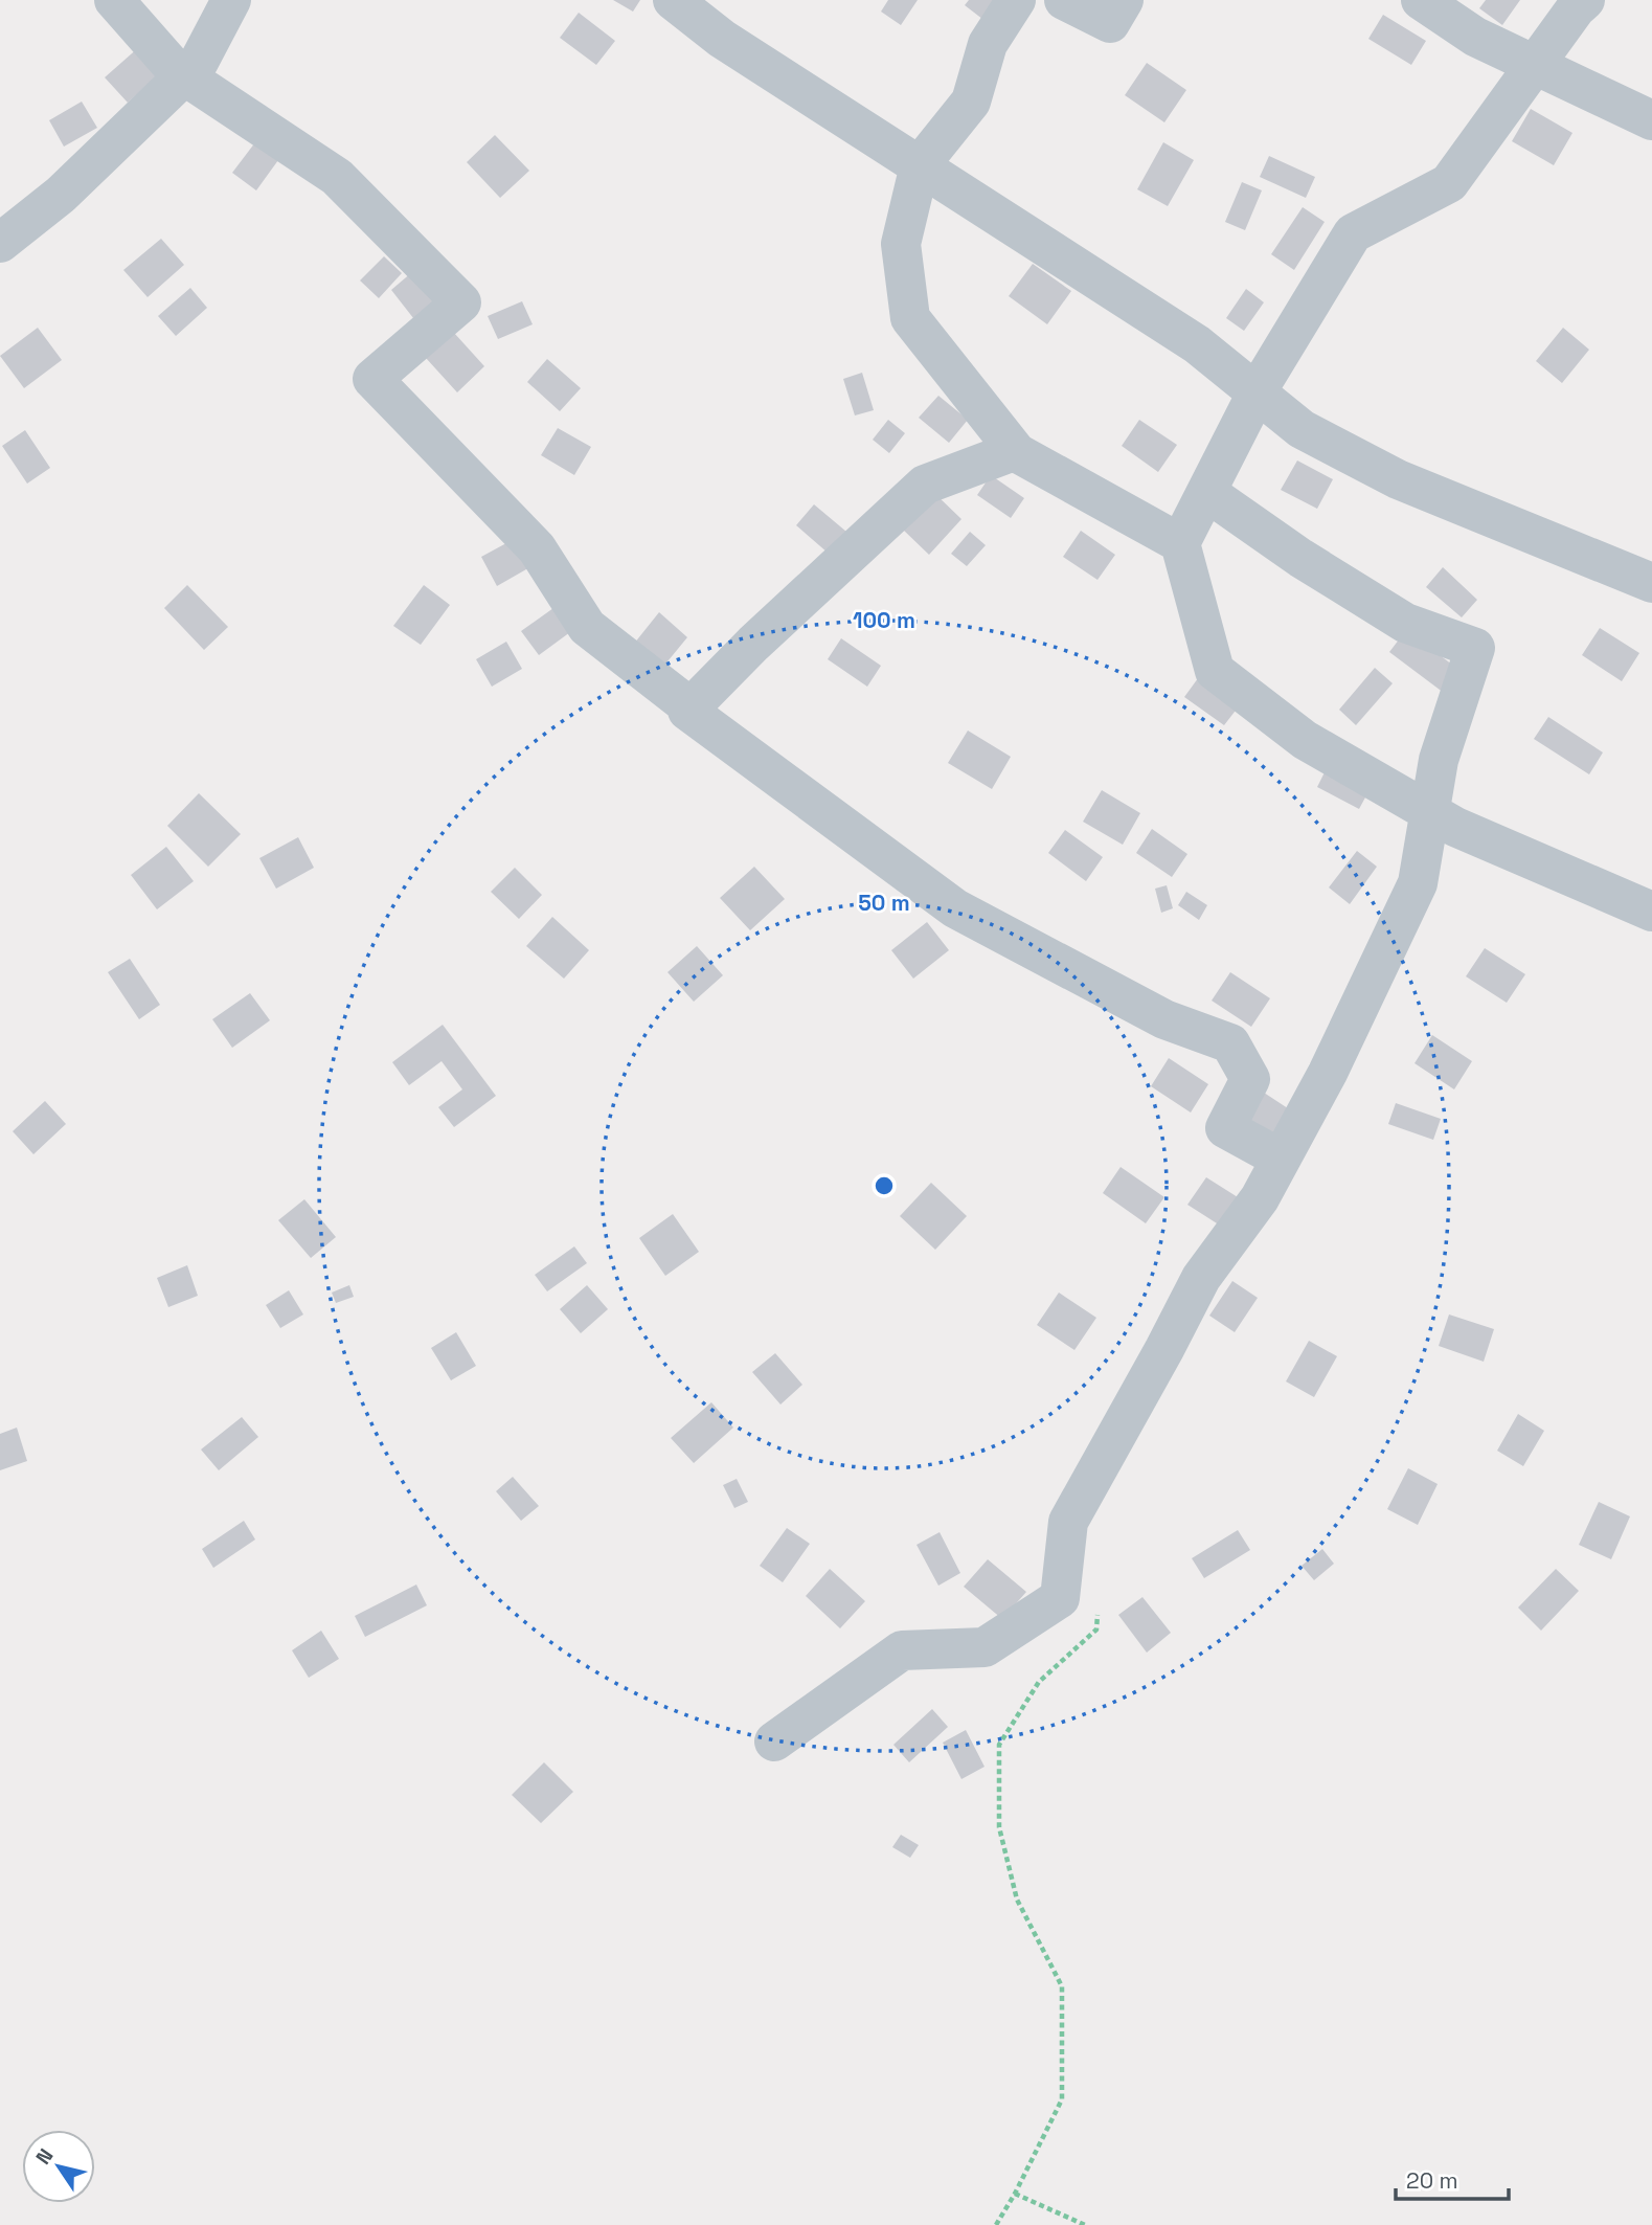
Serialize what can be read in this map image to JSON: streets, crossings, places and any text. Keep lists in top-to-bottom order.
{
  "scale_bar": "20 m",
  "north": "top left",
  "rings": ["100 m", "50 m"]
}
